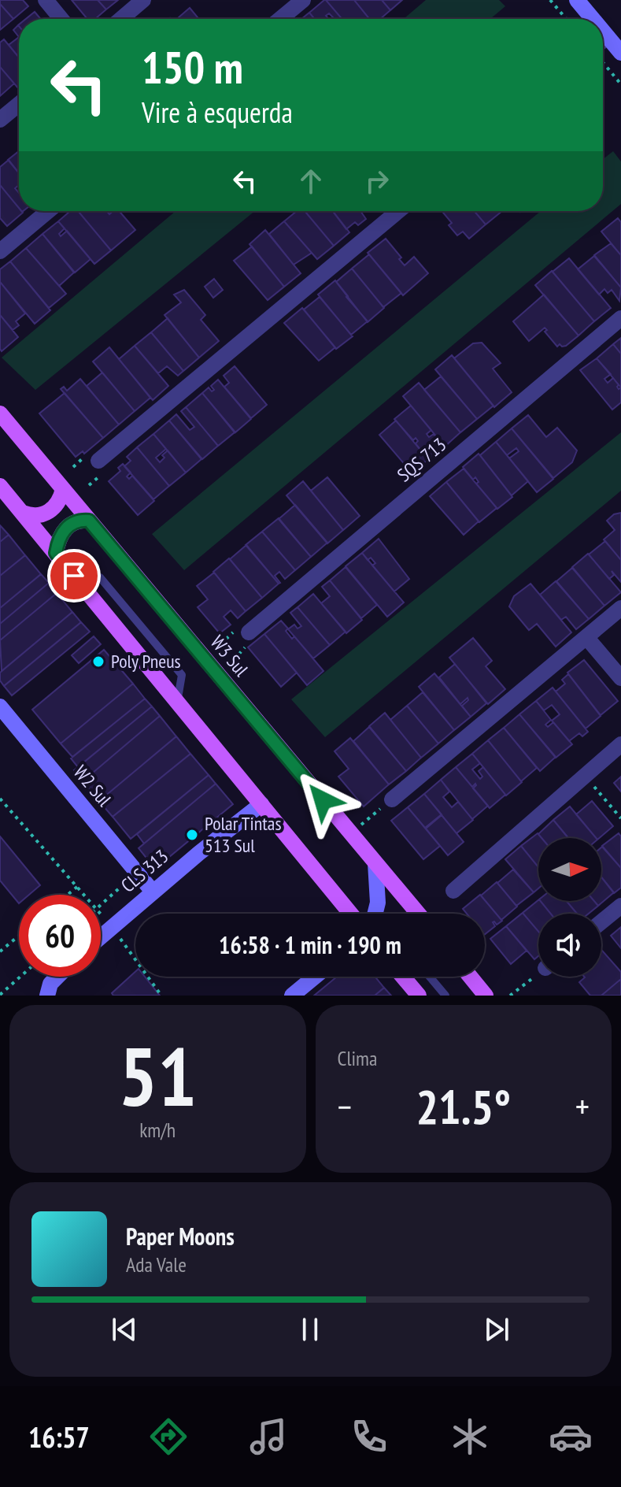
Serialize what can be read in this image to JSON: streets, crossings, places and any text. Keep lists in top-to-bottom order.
{
  "streets": {
    "main road": ["W3 Sul"],
    "street": ["SQS 713", "W2 Sul", "CLS 313"]
  },
  "crossings": [
    ["W2 Sul", "CLS 313"]
  ],
  "places": ["Poly Pneus", "Polar Tintas 513 Sul"],
  "north": "right",
  "page": {
    "turn": ["150 m", "Vire à esquerda"],
    "limit": "60",
    "trip": "16:58 · 1 min · 190 m",
    "tile": [
      ["51", "km/h"],
      "Clima"
    ],
    "heat": ["−", "21.5°", "+"],
    "song": ["Paper Moons", "Ada Vale"],
    "tabs": "16:57"
  }
}
